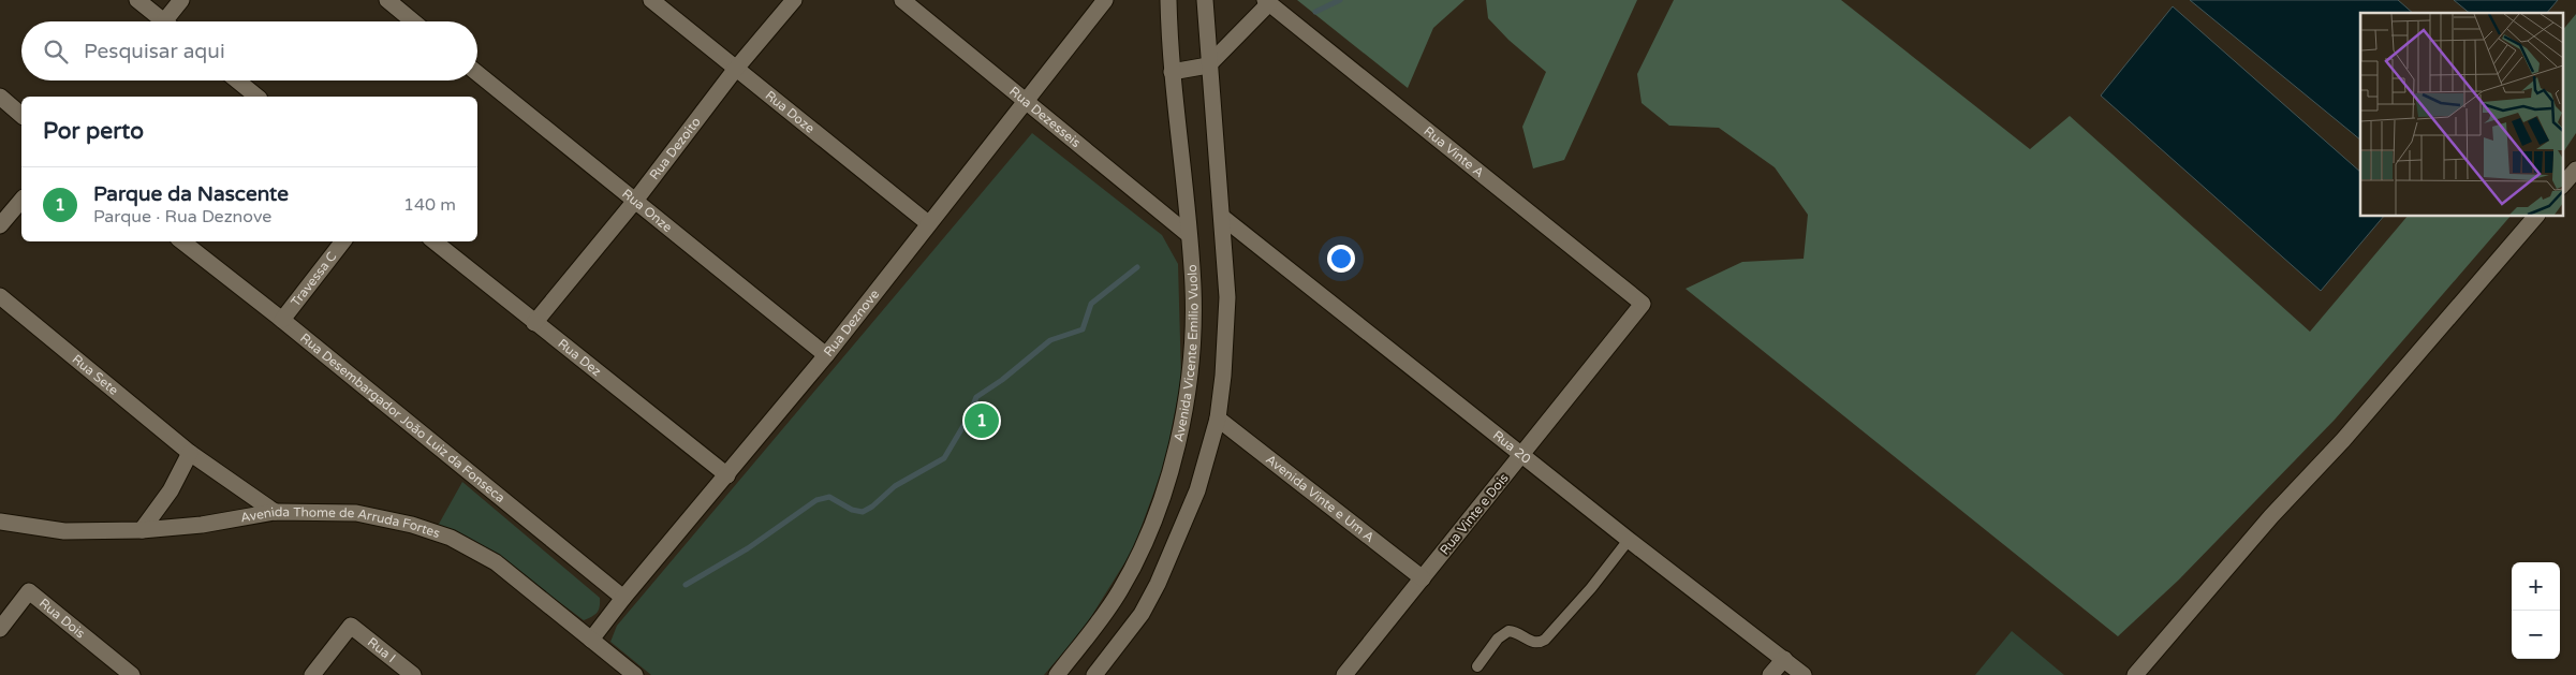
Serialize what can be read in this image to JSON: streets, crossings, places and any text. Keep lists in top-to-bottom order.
{
  "streets": {
    "street": [
      "Rua Doze",
      "Rua Dezesseis",
      "Rua Dezoito",
      "Rua Vinte A",
      "Rua Onze",
      "Travessa C",
      "Rua Deznove",
      "Avenida Vicente Emilio Vuolo",
      "Rua Dez",
      "Rua Sete",
      "Rua Desembargador João Luiz da Fonseca",
      "Rua 20",
      "Avenida Vinte e Um A",
      "Rua Vinte e Dois",
      "Avenida Thome de Arruda Fortes",
      "Rua Dois",
      "Rua I"
    ]
  },
  "crossings": [
    ["Rua Doze", "Rua Dezoito"],
    ["Rua Doze", "Rua Deznove"],
    ["Rua Dezesseis", "Rua Deznove"],
    ["Rua Dezesseis", "Avenida Vicente Emilio Vuolo"],
    ["Rua Dezoito", "Rua Onze"],
    ["Rua Dezoito", "Rua Dez"],
    ["Rua Vinte A", "Rua Vinte e Dois"],
    ["Rua Onze", "Rua Deznove"],
    ["Travessa C", "Rua Desembargador João Luiz da Fonseca"],
    ["Rua Deznove", "Rua Dez"],
    ["Rua Deznove", "Rua Desembargador João Luiz da Fonseca"],
    ["Rua Deznove", "Avenida Thome de Arruda Fortes"],
    ["Rua Sete", "Avenida Thome de Arruda Fortes"],
    ["Rua 20", "Rua Vinte e Dois"],
    ["Avenida Vinte e Um A", "Rua Vinte e Dois"]
  ],
  "page": {
    "search": "Pesquisar aqui",
    "heading": "Por perto",
    "list": [
      {
        "mark": "1",
        "name": "Parque da Nascente",
        "note": "Parque · Rua Deznove",
        "value": "140 m"
      }
    ],
    "pins": "1",
    "map_buttons": ["+", "−"]
  }
}
